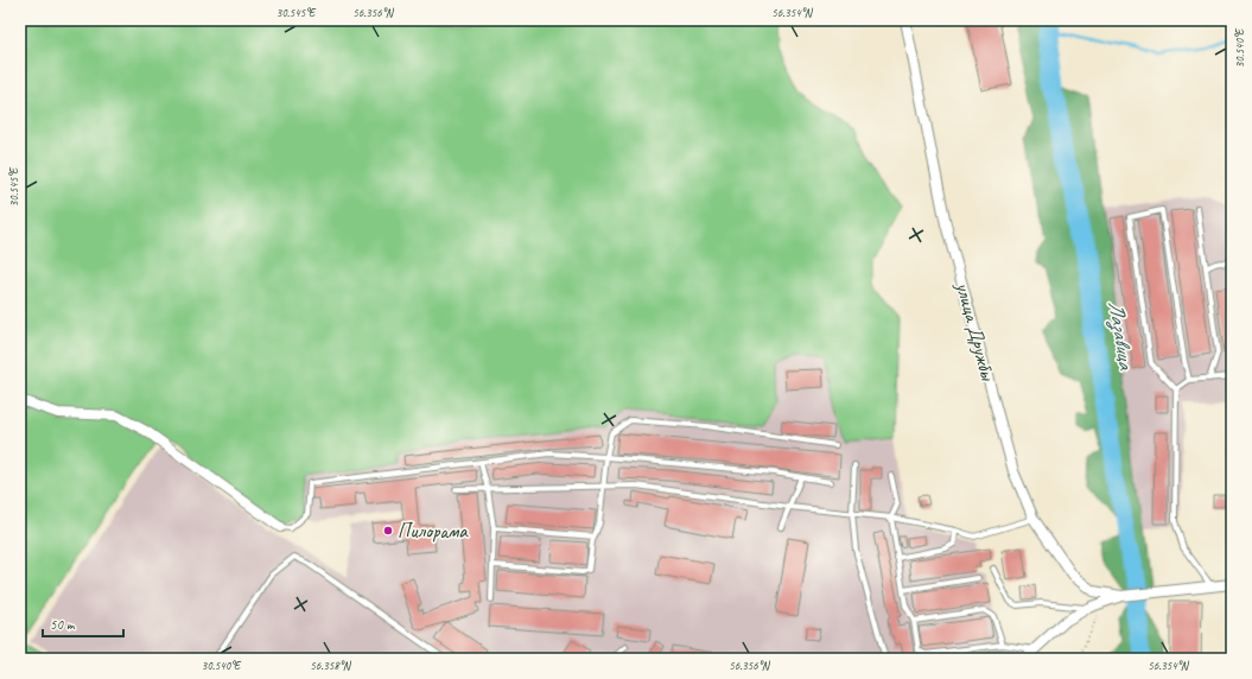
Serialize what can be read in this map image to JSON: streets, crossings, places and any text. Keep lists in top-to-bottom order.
{
  "streets": {
    "street": ["улица Дружбы"]
  },
  "water": ["Лазавица"],
  "places": ["Пилорама"],
  "scale_bar": "50 m",
  "coordinates": [
    "30.545°E",
    "56.356°N",
    "56.354°N",
    "30.540°E",
    "56.358°N"
  ]
}
